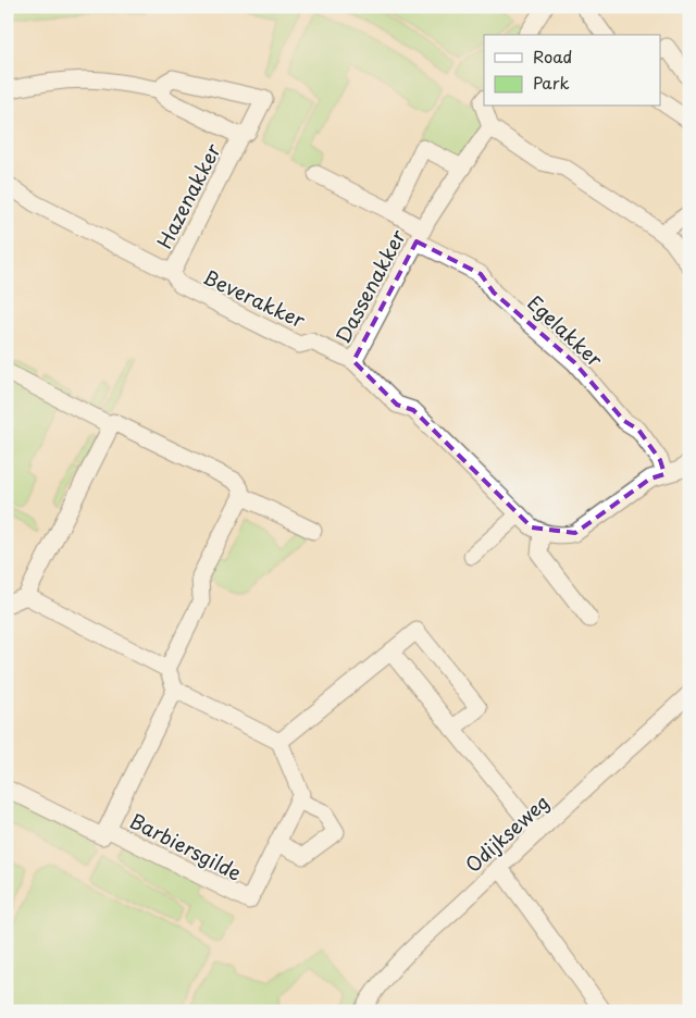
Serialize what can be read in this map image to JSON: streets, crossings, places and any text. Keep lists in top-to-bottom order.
{
  "streets": {
    "street": [
      "Hazenakker",
      "Dassenakker",
      "Beverakker",
      "Egelakker",
      "Odijkseweg",
      "Barbiersgilde"
    ]
  },
  "crossings": [
    ["Hazenakker", "Beverakker"],
    ["Dassenakker", "Beverakker"],
    ["Dassenakker", "Egelakker"]
  ],
  "legend": ["Road", "Park"]
}
